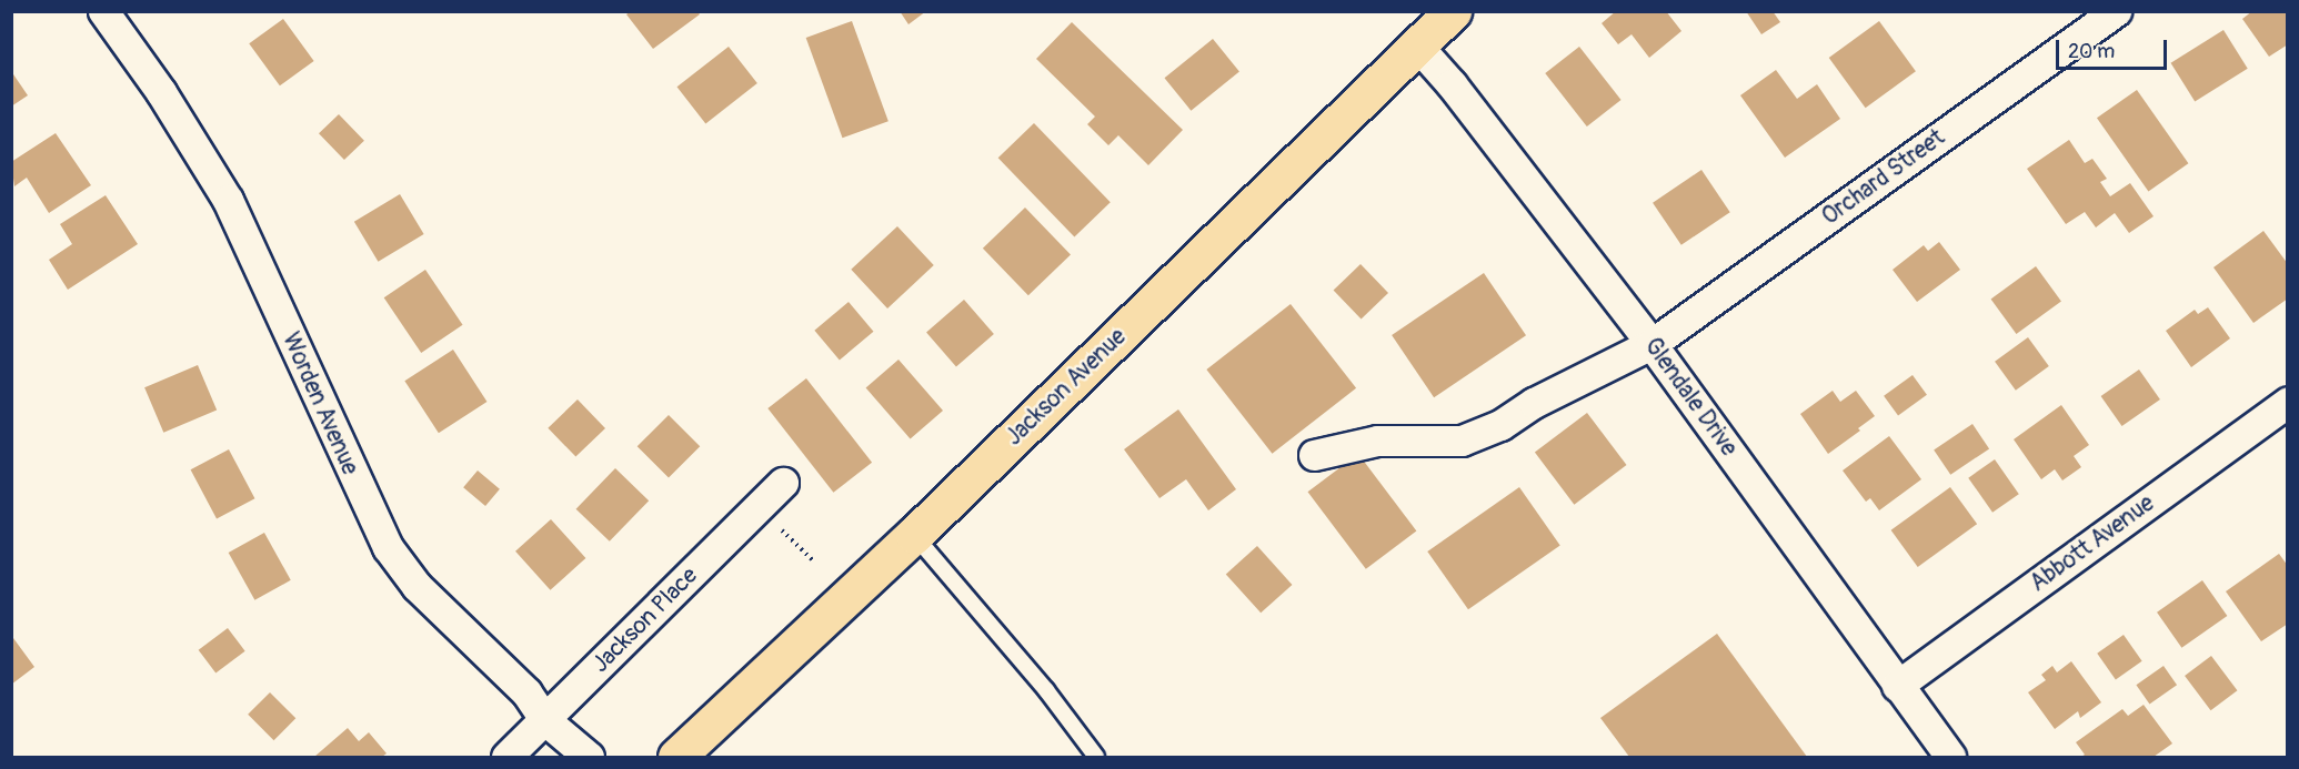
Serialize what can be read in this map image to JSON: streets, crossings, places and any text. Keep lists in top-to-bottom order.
{
  "streets": {
    "main road": ["Jackson Avenue"],
    "street": [
      "Orchard Street",
      "Glendale Drive",
      "Worden Avenue",
      "Abbott Avenue",
      "Jackson Place"
    ]
  },
  "crossings": [
    ["Orchard Street", "Glendale Drive"],
    ["Jackson Avenue", "Glendale Drive"],
    ["Glendale Drive", "Abbott Avenue"],
    ["Worden Avenue", "Jackson Place"]
  ],
  "scale_bar": "20 m"
}
